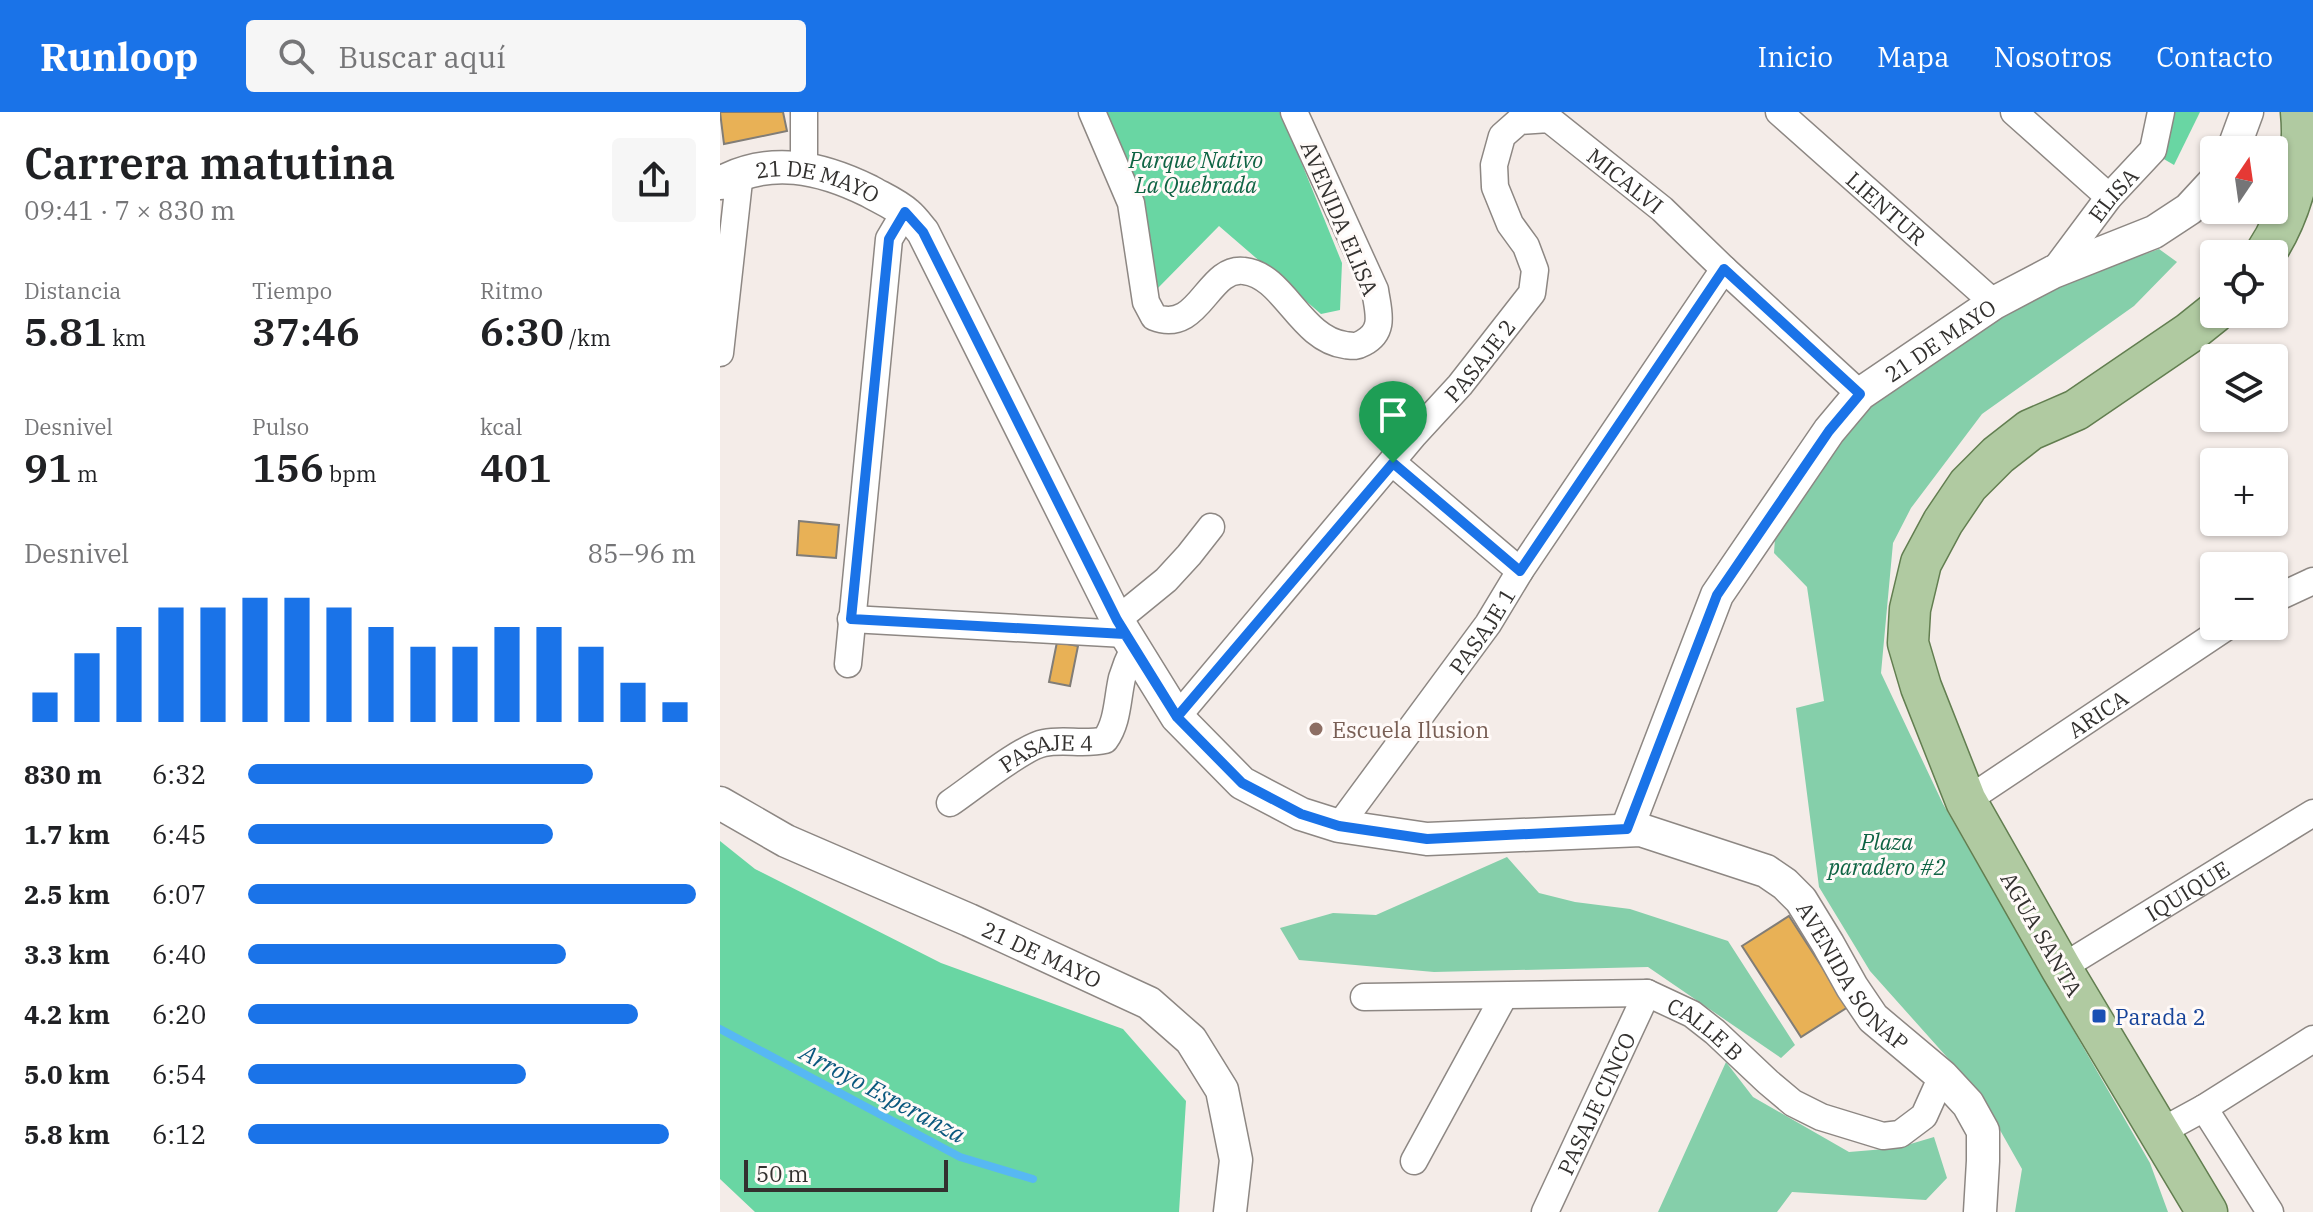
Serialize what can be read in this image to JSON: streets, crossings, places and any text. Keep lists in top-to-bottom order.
{
  "streets": {
    "main road": ["AGUA SANTA"],
    "street": [
      "MICALVI",
      "21 DE MAYO",
      "ELISA",
      "LIENTUR",
      "AVENIDA ELISA",
      "PASAJE 2",
      "PASAJE 1",
      "ARICA",
      "PASAJE 4",
      "IQUIQUE",
      "AVENIDA SONAP",
      "CALLE B",
      "PASAJE CINCO"
    ]
  },
  "crossings": [
    ["MICALVI", "21 DE MAYO"],
    ["MICALVI", "PASAJE 2"],
    ["MICALVI", "PASAJE 1"],
    ["21 DE MAYO", "ELISA"],
    ["21 DE MAYO", "LIENTUR"],
    ["21 DE MAYO", "PASAJE 2"],
    ["21 DE MAYO", "PASAJE 1"],
    ["21 DE MAYO", "PASAJE 4"],
    ["21 DE MAYO", "AVENIDA SONAP"],
    ["ARICA", "AGUA SANTA"],
    ["IQUIQUE", "AGUA SANTA"],
    ["AVENIDA SONAP", "CALLE B"],
    ["CALLE B", "PASAJE CINCO"]
  ],
  "water": ["Arroyo Esperanza"],
  "parks": ["Parque Nativo La Quebrada", "Plaza paradero #2"],
  "places": {
    "other": ["Escuela Ilusion"],
    "transit": ["Parada 2"]
  },
  "scale_bar": "50 m",
  "north": "top",
  "page": {
    "header": "Runloop",
    "search": "Buscar aquí",
    "nav": [
      "Inicio",
      "Mapa",
      "Nosotros",
      "Contacto"
    ],
    "heading": ["Carrera matutina", "09:41 · 7 × 830 m"],
    "map_buttons": ["+", "−"],
    "stats": [
      ["Distancia", "5.81 km"],
      ["Tiempo", "37:46"],
      ["Ritmo", "6:30 /km"],
      ["Desnivel", "91 m"],
      ["Pulso", "156 bpm"],
      ["kcal", "401"]
    ],
    "chart": ["Desnivel", "85–96 m"],
    "list": [
      {
        "name": "830 m",
        "note": "6:32"
      },
      {
        "name": "1.7 km",
        "note": "6:45"
      },
      {
        "name": "2.5 km",
        "note": "6:07"
      },
      {
        "name": "3.3 km",
        "note": "6:40"
      },
      {
        "name": "4.2 km",
        "note": "6:20"
      },
      {
        "name": "5.0 km",
        "note": "6:54"
      },
      {
        "name": "5.8 km",
        "note": "6:12"
      }
    ],
    "scale": "50 m"
  }
}
